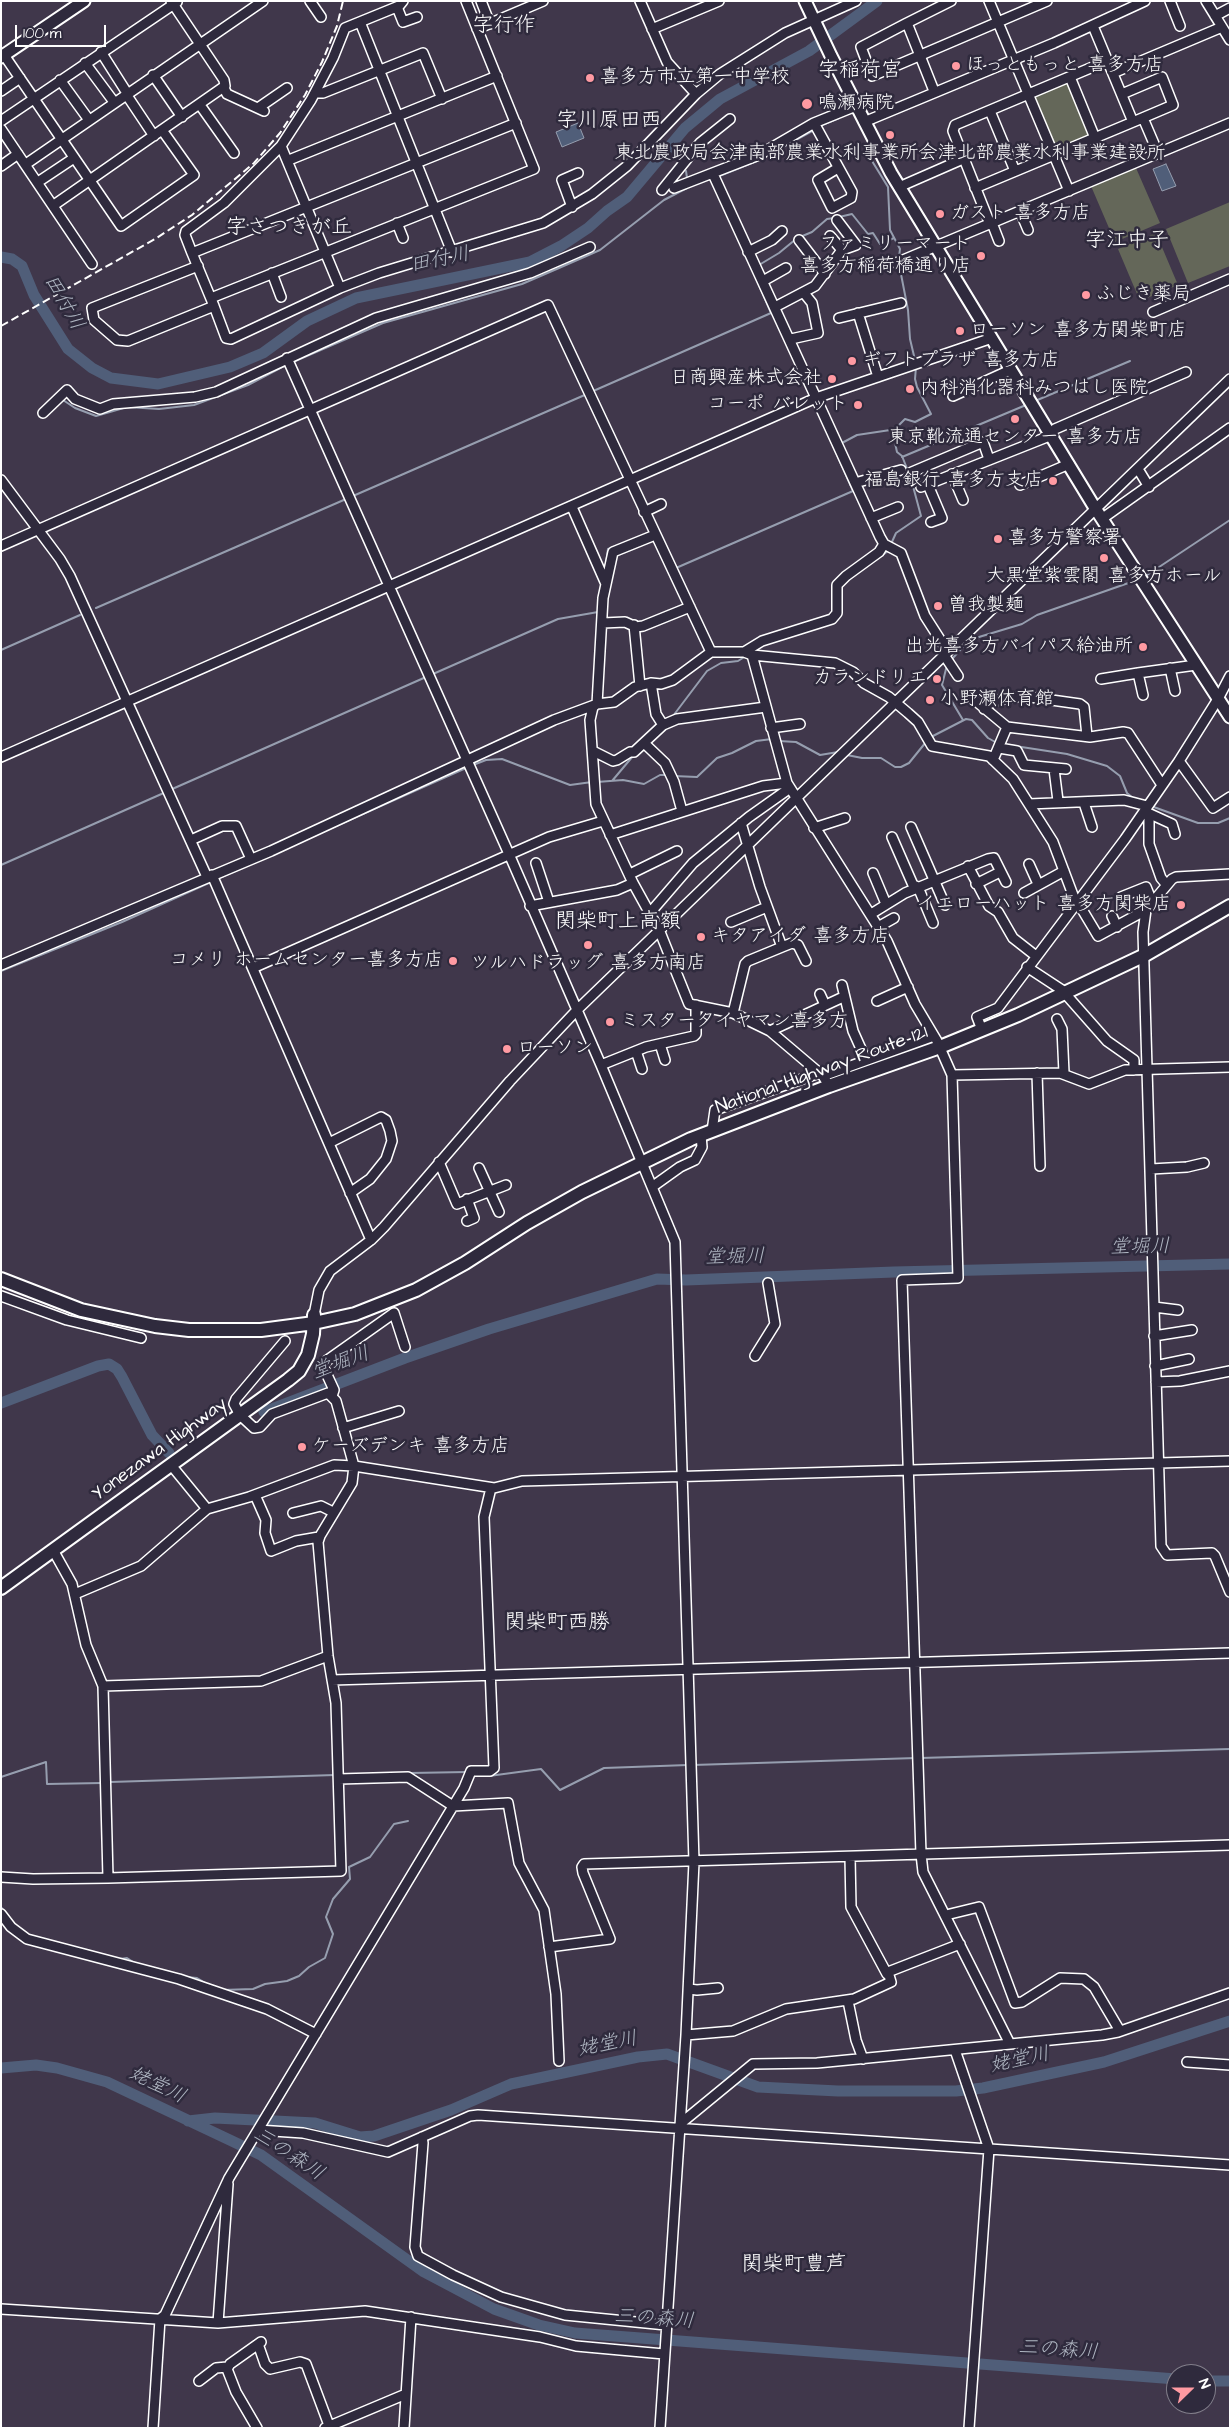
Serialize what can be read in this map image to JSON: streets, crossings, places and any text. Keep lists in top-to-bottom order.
{
  "streets": {
    "highway": ["National Highway Route 121", "Yonezawa Highway"]
  },
  "crossings": [
    ["National Highway Route 121", "Yonezawa Highway"]
  ],
  "districts": [
    "字行作",
    "字稲荷宮",
    "字川原田西",
    "字さつきが丘",
    "字江中子",
    "関柴町上高額",
    "関柴町西勝",
    "関柴町豊芦"
  ],
  "water": [
    "田付川",
    "堂堀川",
    "姥堂川",
    "三の森川"
  ],
  "places": [
    "ほっともっと 喜多方店",
    "喜多方市立第一中学校",
    "鳴瀬病院",
    "東北農政局会津南部農業水利事業所会津北部農業水利事業建設所",
    "ガスト 喜多方店",
    "ファミリーマート 喜多方稲荷橋通り店",
    "ふじき薬局",
    "ローソン 喜多方関柴町店",
    "ギフトプラザ 喜多方店",
    "日商興産株式会社",
    "内科消化器科みつはし医院",
    "コーポ バレット",
    "東京靴流通センター 喜多方店",
    "福島銀行 喜多方支店",
    "喜多方警察署",
    "大黒堂紫雲閣 喜多方ホール",
    "曽我製麺",
    "出光喜多方バイパス給油所",
    "カランドリエ",
    "小野瀬体育館",
    "イエローハット 喜多方関柴店",
    "キタアイダ 喜多方店",
    "ツルハドラッグ 喜多方南店",
    "コメリ ホームセンター喜多方店",
    "ミスタータイヤマン喜多方",
    "ローソン",
    "ケーズデンキ 喜多方店"
  ],
  "scale_bar": "100 m",
  "north": "right"
}
